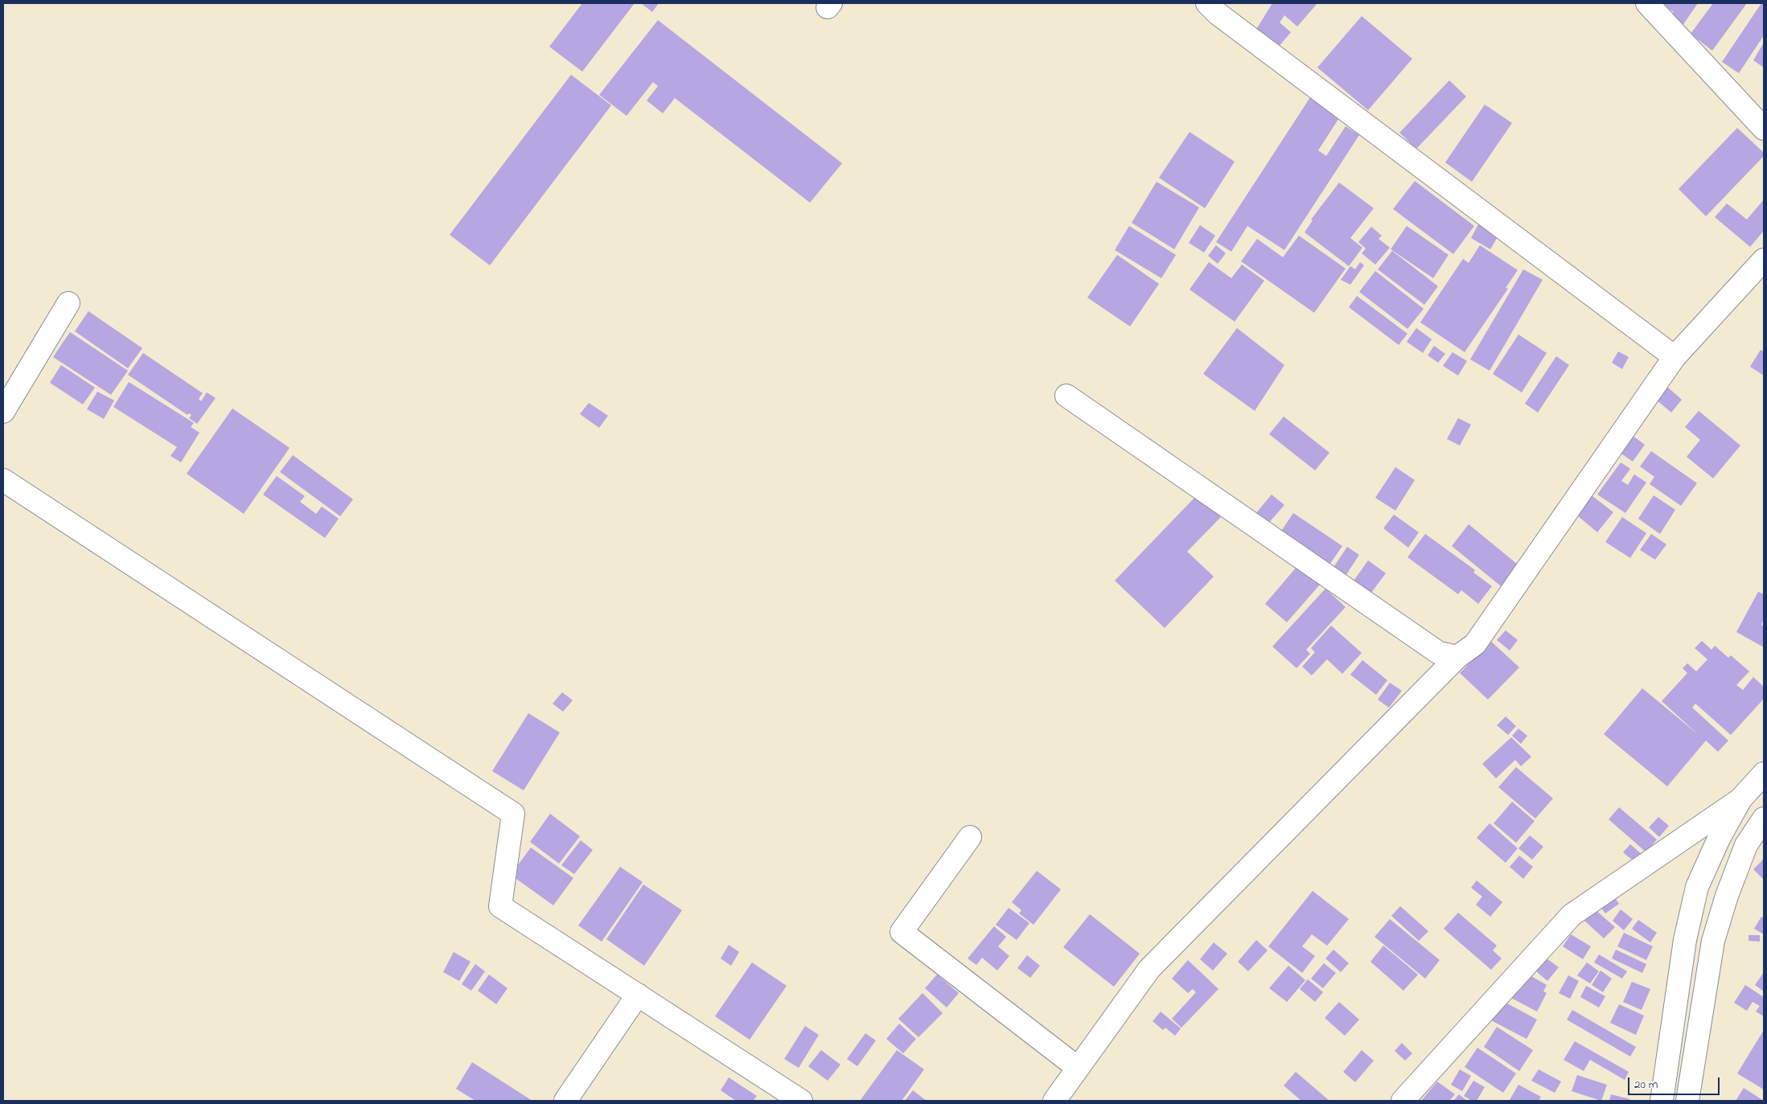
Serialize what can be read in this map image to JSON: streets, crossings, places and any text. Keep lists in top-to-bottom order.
{
  "scale_bar": "20 m"
}
